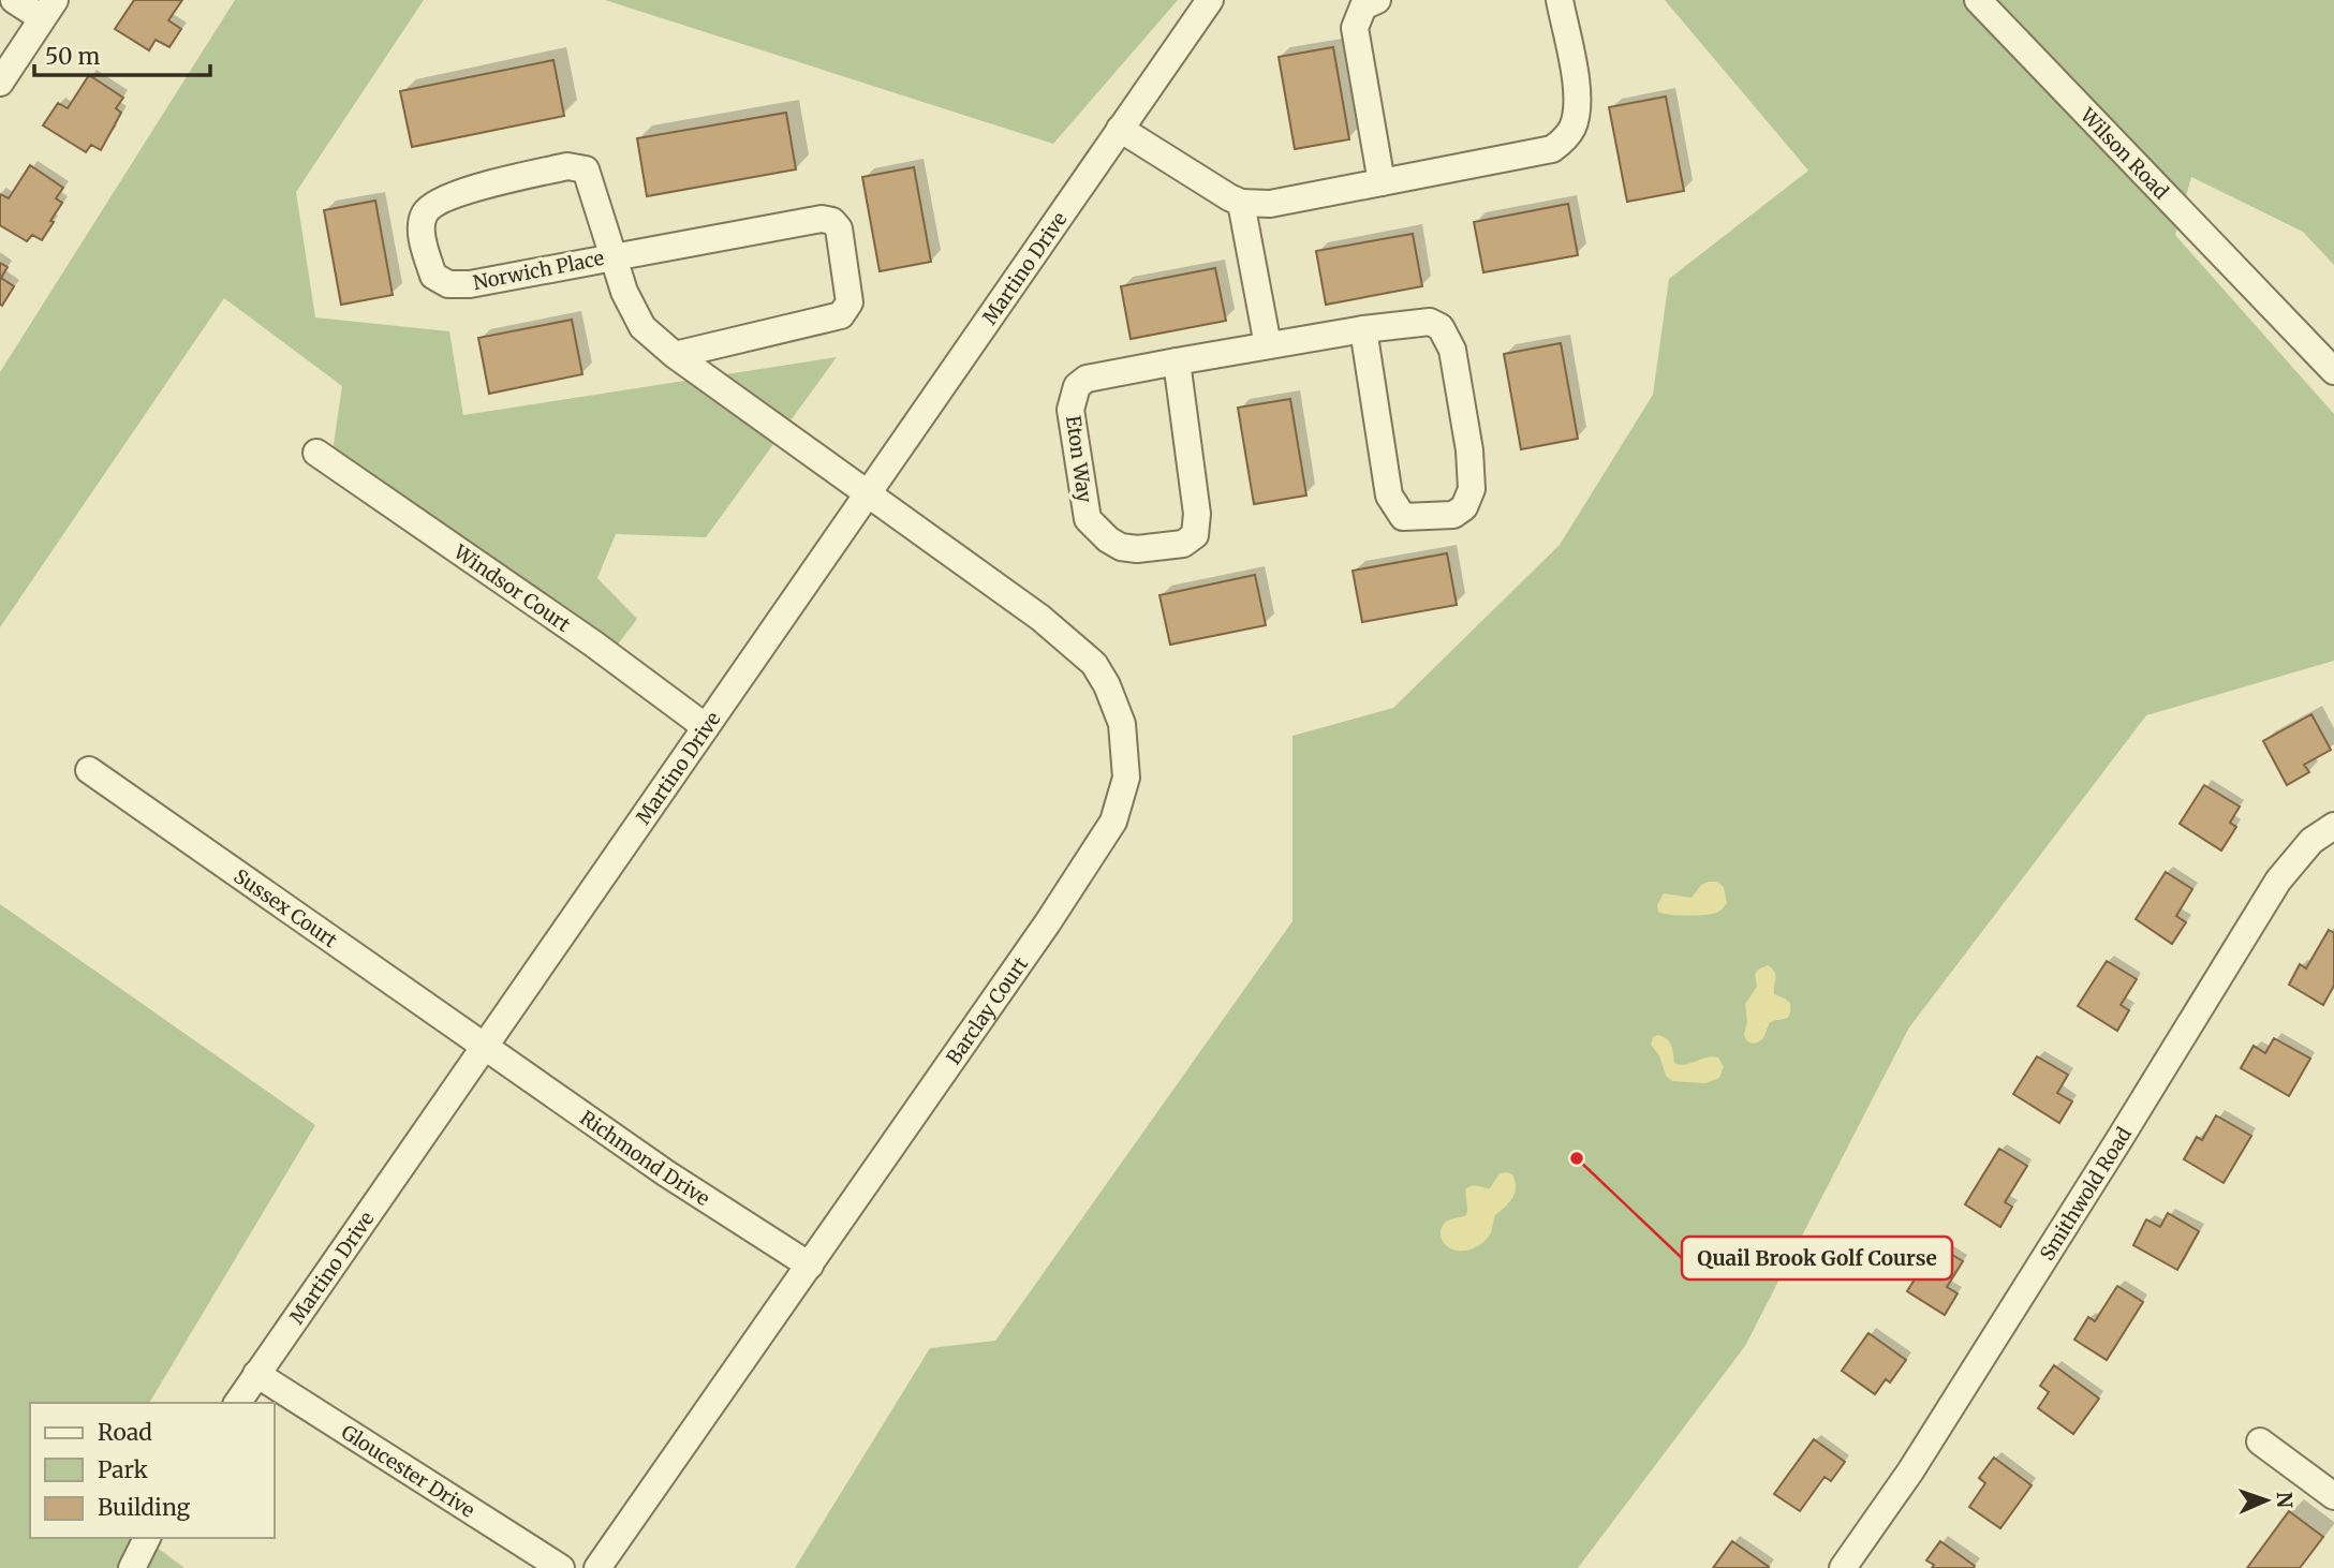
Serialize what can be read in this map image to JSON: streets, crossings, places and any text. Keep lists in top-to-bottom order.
{
  "streets": {
    "street": [
      "Wilson Road",
      "Martino Drive",
      "Norwich Place",
      "Eton Way",
      "Windsor Court",
      "Sussex Court",
      "Barclay Court",
      "Richmond Drive",
      "Smithwold Road",
      "Gloucester Drive"
    ]
  },
  "crossings": [
    ["Martino Drive", "Norwich Place"],
    ["Martino Drive", "Windsor Court"],
    ["Martino Drive", "Sussex Court"],
    ["Martino Drive", "Barclay Court"],
    ["Martino Drive", "Richmond Drive"],
    ["Martino Drive", "Gloucester Drive"],
    ["Norwich Place", "Barclay Court"],
    ["Sussex Court", "Richmond Drive"],
    ["Barclay Court", "Richmond Drive"]
  ],
  "places": ["Quail Brook Golf Course"],
  "legend": ["Road", "Park", "Building"],
  "scale_bar": "50 m",
  "north": "right"
}
